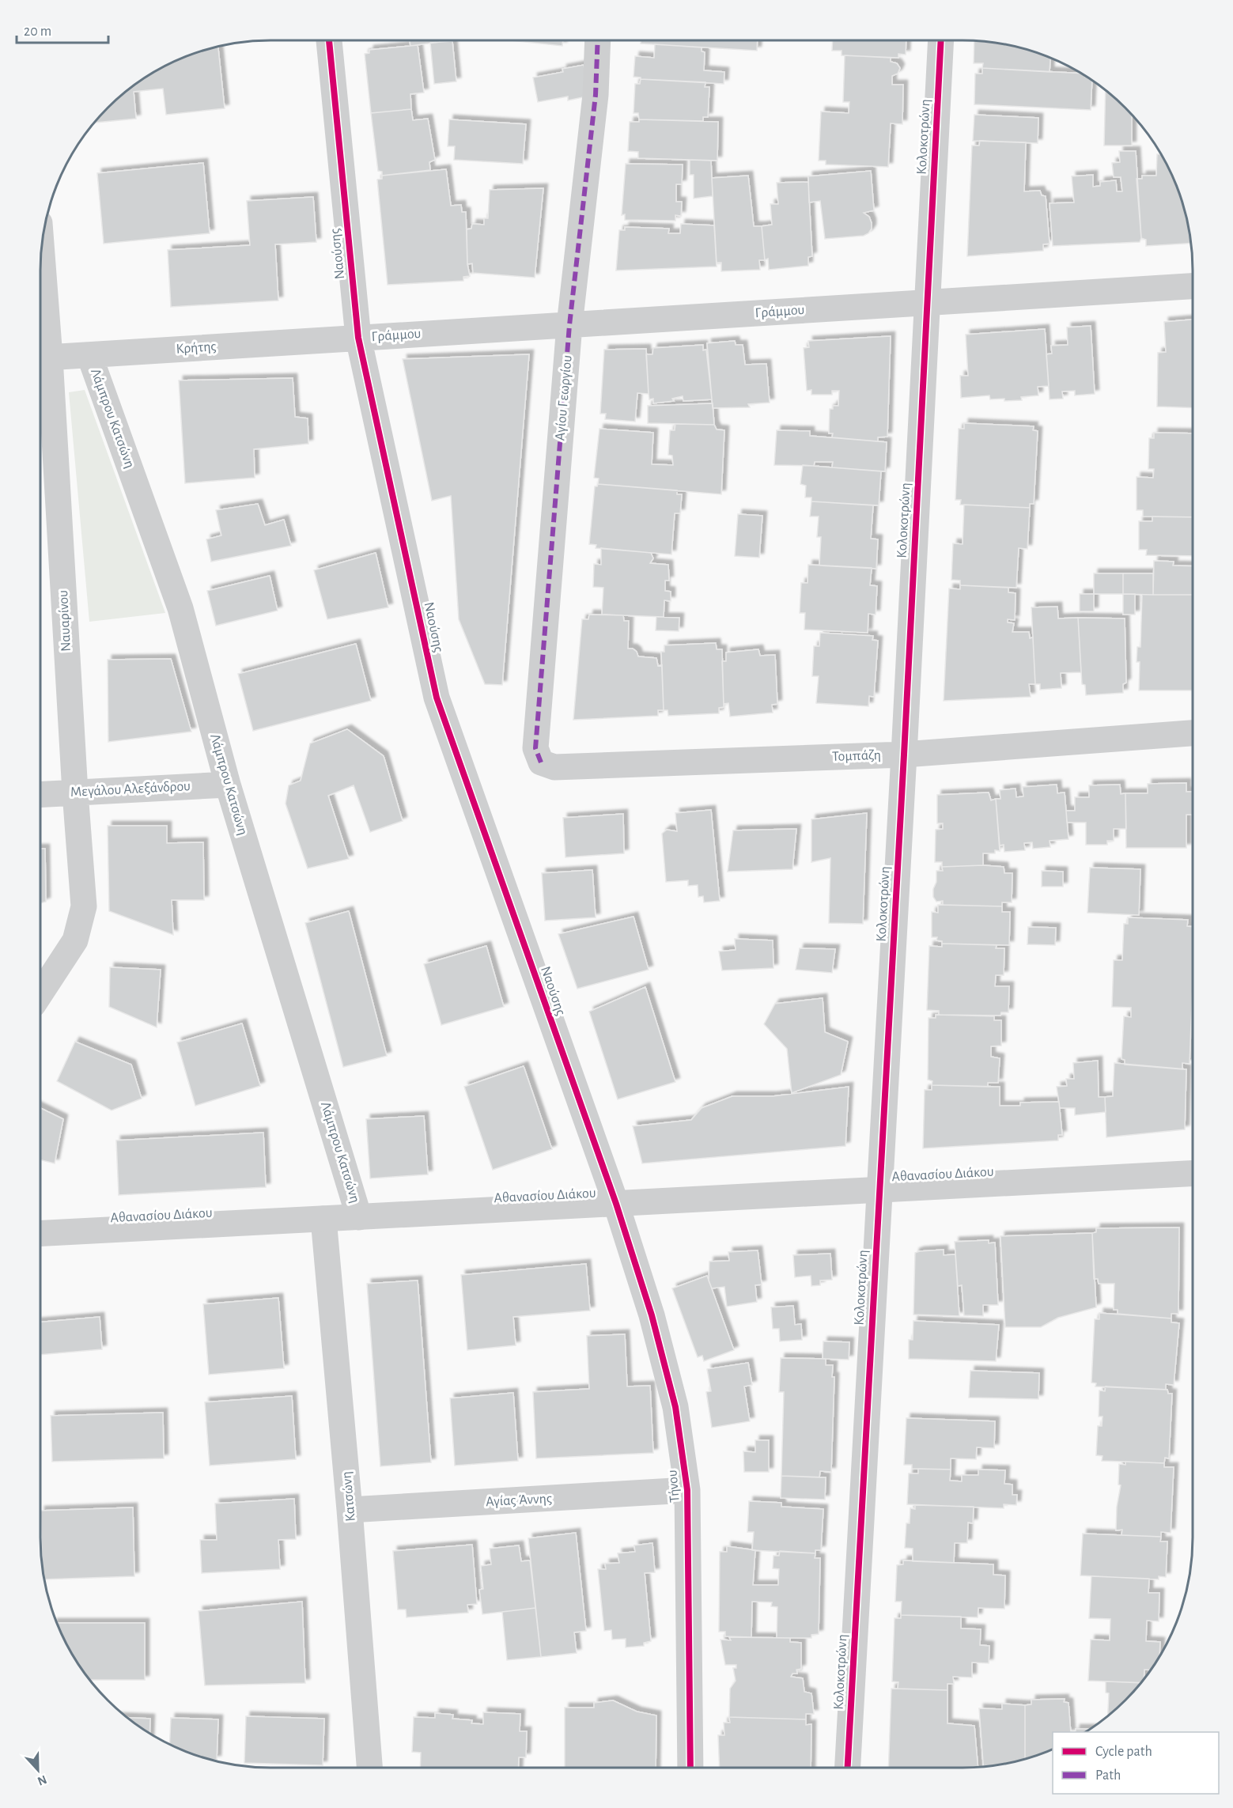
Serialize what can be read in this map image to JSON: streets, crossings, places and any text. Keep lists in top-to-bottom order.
{
  "streets": {
    "street": [
      "Κολοκοτρώνη",
      "Ναούσης",
      "Γράμμου",
      "Κρήτης",
      "Αγίου Γεωργίου",
      "Λάμπρου Κατσώνη",
      "Ναυαρίνου",
      "Τομπάζη",
      "Μεγάλου Αλεξάνδρου",
      "Αθανασίου Διάκου",
      "Τήνου",
      "Κατσώνη",
      "Αγίας Άννης"
    ]
  },
  "crossings": [
    ["Κολοκοτρώνη", "Γράμμου"],
    ["Κολοκοτρώνη", "Τομπάζη"],
    ["Κολοκοτρώνη", "Αθανασίου Διάκου"],
    ["Ναούσης", "Γράμμου"],
    ["Ναούσης", "Κρήτης"],
    ["Ναούσης", "Αθανασίου Διάκου"],
    ["Ναούσης", "Τήνου"],
    ["Γράμμου", "Κρήτης"],
    ["Γράμμου", "Αγίου Γεωργίου"],
    ["Κρήτης", "Λάμπρου Κατσώνη"],
    ["Κρήτης", "Ναυαρίνου"],
    ["Αγίου Γεωργίου", "Τομπάζη"],
    ["Λάμπρου Κατσώνη", "Μεγάλου Αλεξάνδρου"],
    ["Λάμπρου Κατσώνη", "Αθανασίου Διάκου"],
    ["Ναυαρίνου", "Μεγάλου Αλεξάνδρου"],
    ["Αθανασίου Διάκου", "Τήνου"],
    ["Αθανασίου Διάκου", "Κατσώνη"],
    ["Τήνου", "Αγίας Άννης"],
    ["Κατσώνη", "Αγίας Άννης"]
  ],
  "legend": ["Cycle path", "Path"],
  "scale_bar": "20 m",
  "north": "bottom"
}
